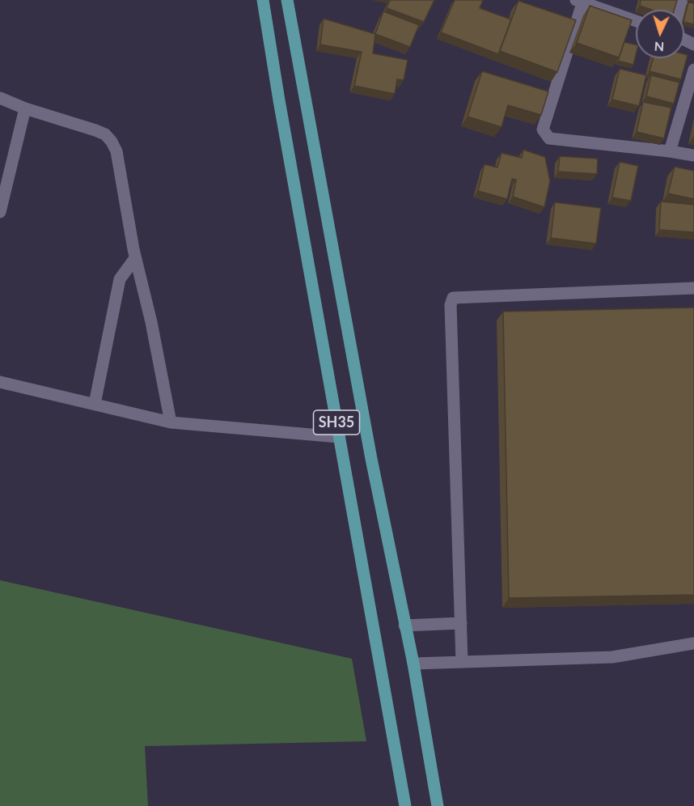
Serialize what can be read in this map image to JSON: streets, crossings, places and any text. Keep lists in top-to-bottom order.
{
  "streets": {
    "main road": ["SH35"]
  },
  "north": "bottom"
}
